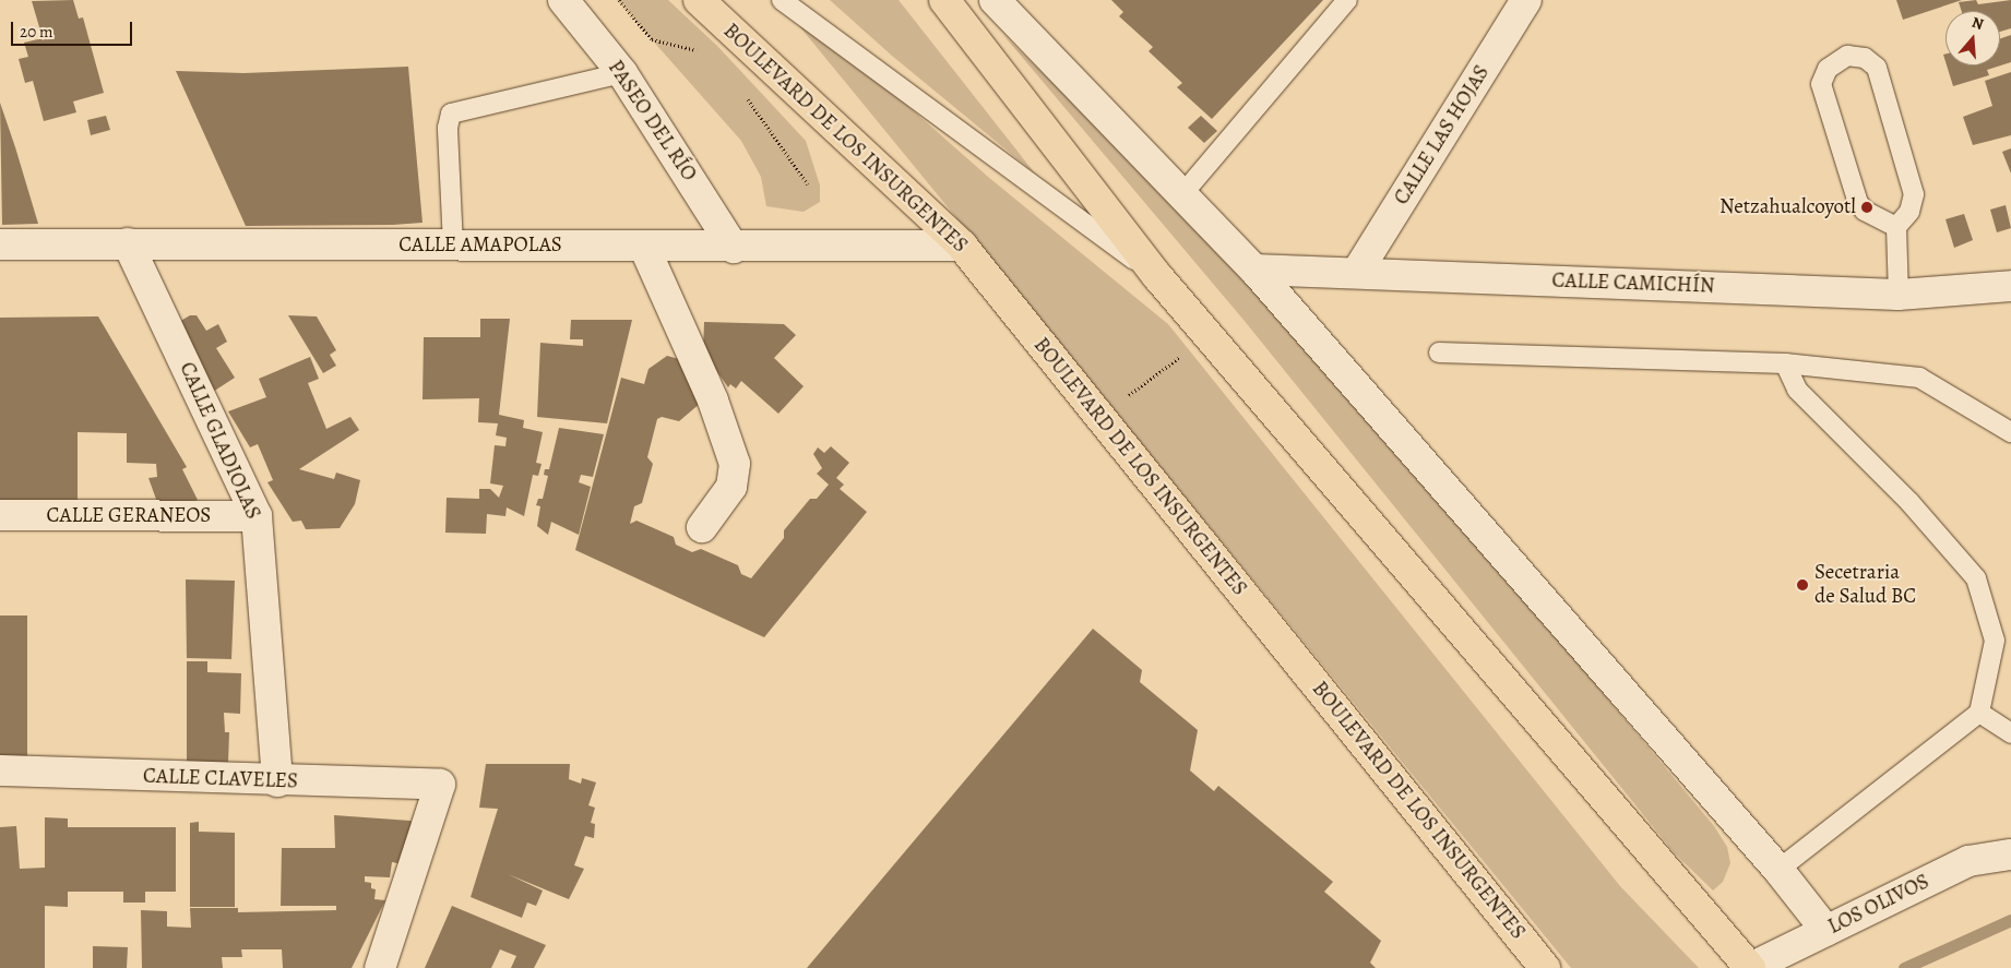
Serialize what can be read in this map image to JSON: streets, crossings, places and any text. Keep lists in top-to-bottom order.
{
  "streets": {
    "main road": ["BOULEVARD DE LOS INSURGENTES"],
    "street": [
      "PASEO DEL RÍO",
      "CALLE LAS HOJAS",
      "CALLE AMAPOLAS",
      "CALLE CAMICHÍN",
      "CALLE GLADIOLAS",
      "CALLE GERANEOS",
      "CALLE CLAVELES",
      "LOS OLIVOS"
    ]
  },
  "crossings": [
    ["PASEO DEL RÍO", "CALLE AMAPOLAS"],
    ["CALLE LAS HOJAS", "CALLE CAMICHÍN"],
    ["BOULEVARD DE LOS INSURGENTES", "CALLE AMAPOLAS"],
    ["CALLE AMAPOLAS", "CALLE GLADIOLAS"],
    ["CALLE GLADIOLAS", "CALLE GERANEOS"],
    ["CALLE GLADIOLAS", "CALLE CLAVELES"]
  ],
  "places": ["Netzahualcoyotl", "Secetraria de Salud BC"],
  "scale_bar": "20 m",
  "north": "top"
}
